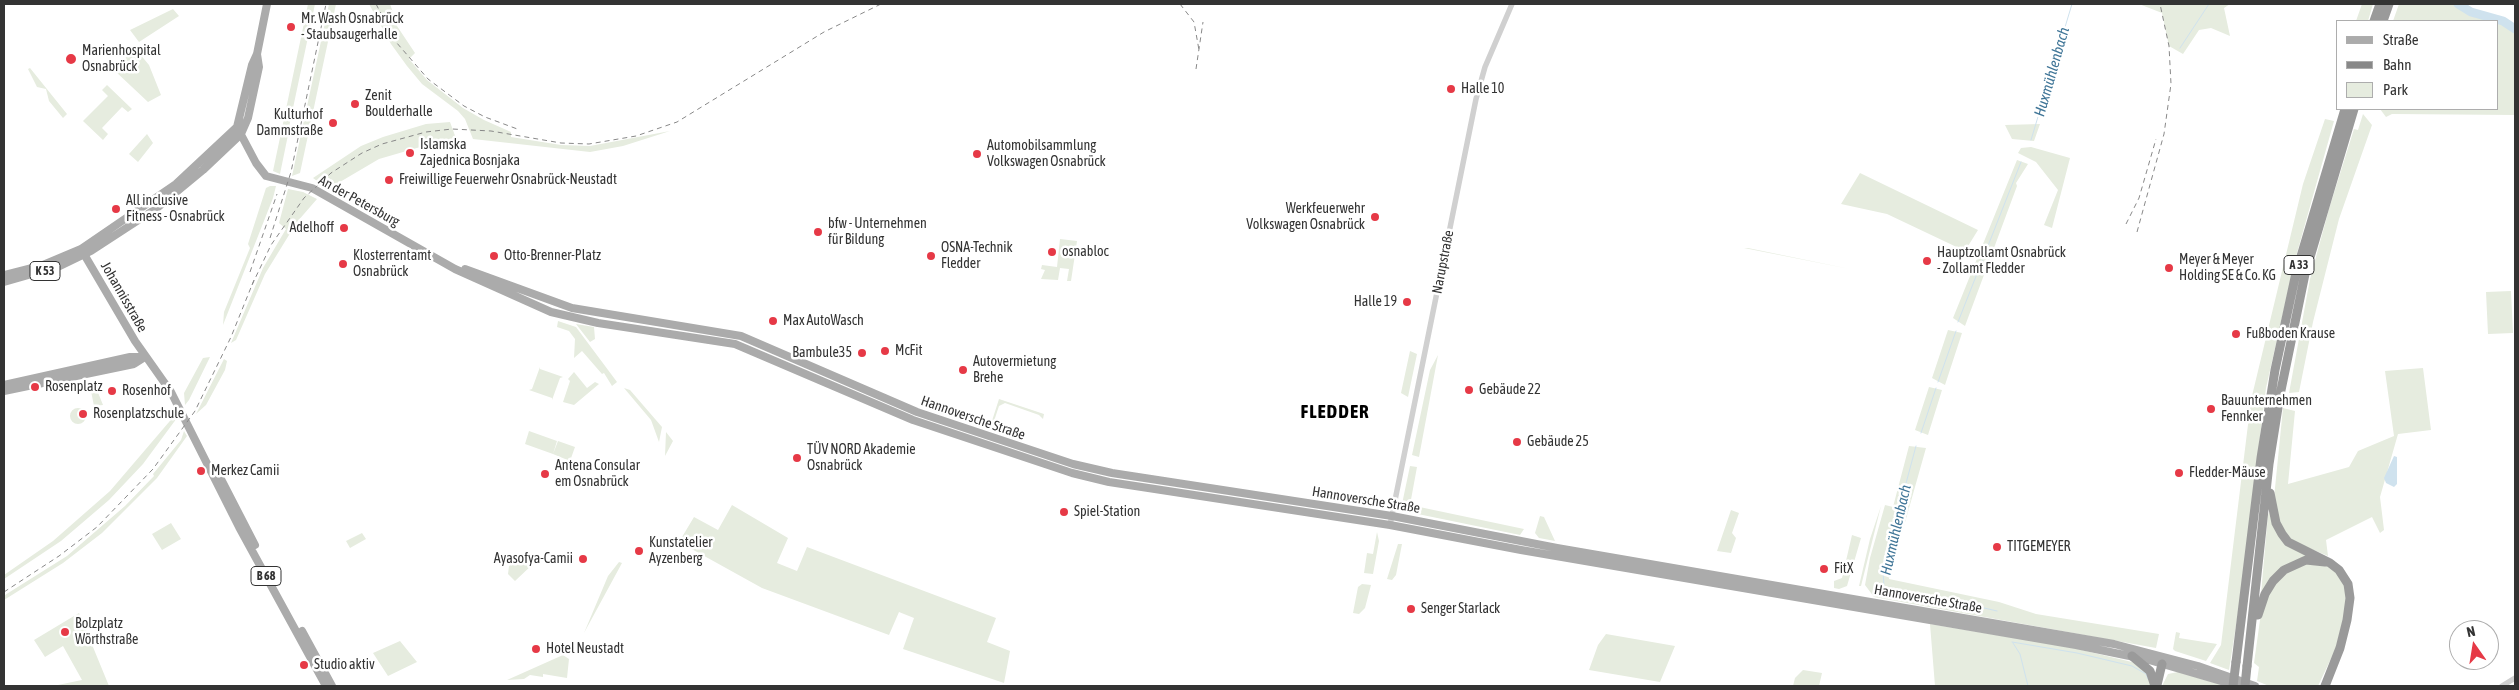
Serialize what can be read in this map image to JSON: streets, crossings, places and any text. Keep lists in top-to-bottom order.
{
  "streets": {
    "highway": ["A 33"],
    "main road": [
      "An der Petersburg",
      "K 53",
      "Johannisstraße",
      "Hannoversche Straße",
      "B 68"
    ],
    "street": ["Narupstraße"]
  },
  "crossings": [
    ["An der Petersburg", "K 53"],
    ["An der Petersburg", "Hannoversche Straße"],
    ["Narupstraße", "Hannoversche Straße"],
    ["K 53", "Johannisstraße"],
    ["Johannisstraße", "B 68"]
  ],
  "districts": ["FLEDDER"],
  "water": ["Huxmühlenbach"],
  "places": [
    "Mr. Wash Osnabrück - Staubsaugerhalle",
    "Marienhospital Osnabrück",
    "Halle 10",
    "Zenit Boulderhalle",
    "Kulturhof Dammstraße",
    "Islamska Zajednica Bosnjaka",
    "Automobilsammlung Volkswagen Osnabrück",
    "Freiwillige Feuerwehr Osnabrück-Neustadt",
    "All inclusive Fitness - Osnabrück",
    "Werkfeuerwehr Volkswagen Osnabrück",
    "Adelhoff",
    "bfw - Unternehmen für Bildung",
    "osnabloc",
    "Otto-Brenner-Platz",
    "OSNA-Technik Fledder",
    "Hauptzollamt Osnabrück - Zollamt Fledder",
    "Klosterrentamt Osnabrück",
    "Meyer & Meyer Holding SE & Co. KG",
    "Halle 19",
    "Max AutoWasch",
    "Fußboden Krause",
    "McFit",
    "Bambule35",
    "Autovermietung Brehe",
    "Rosenplatz",
    "Gebäude 22",
    "Rosenhof",
    "Bauunternehmen Fennker",
    "Rosenplatzschule",
    "Gebäude 25",
    "TÜV NORD Akademie Osnabrück",
    "Merkez Camii",
    "Fledder-Mäuse",
    "Antena Consular em Osnabrück",
    "Spiel-Station",
    "TITGEMEYER",
    "Kunstatelier Ayzenberg",
    "Ayasofya-Camii",
    "FitX",
    "Senger Starlack",
    "Bolzplatz Wörthstraße",
    "Hotel Neustadt",
    "Studio aktiv"
  ],
  "legend": ["Straße", "Bahn", "Park"],
  "north": "top"
}
